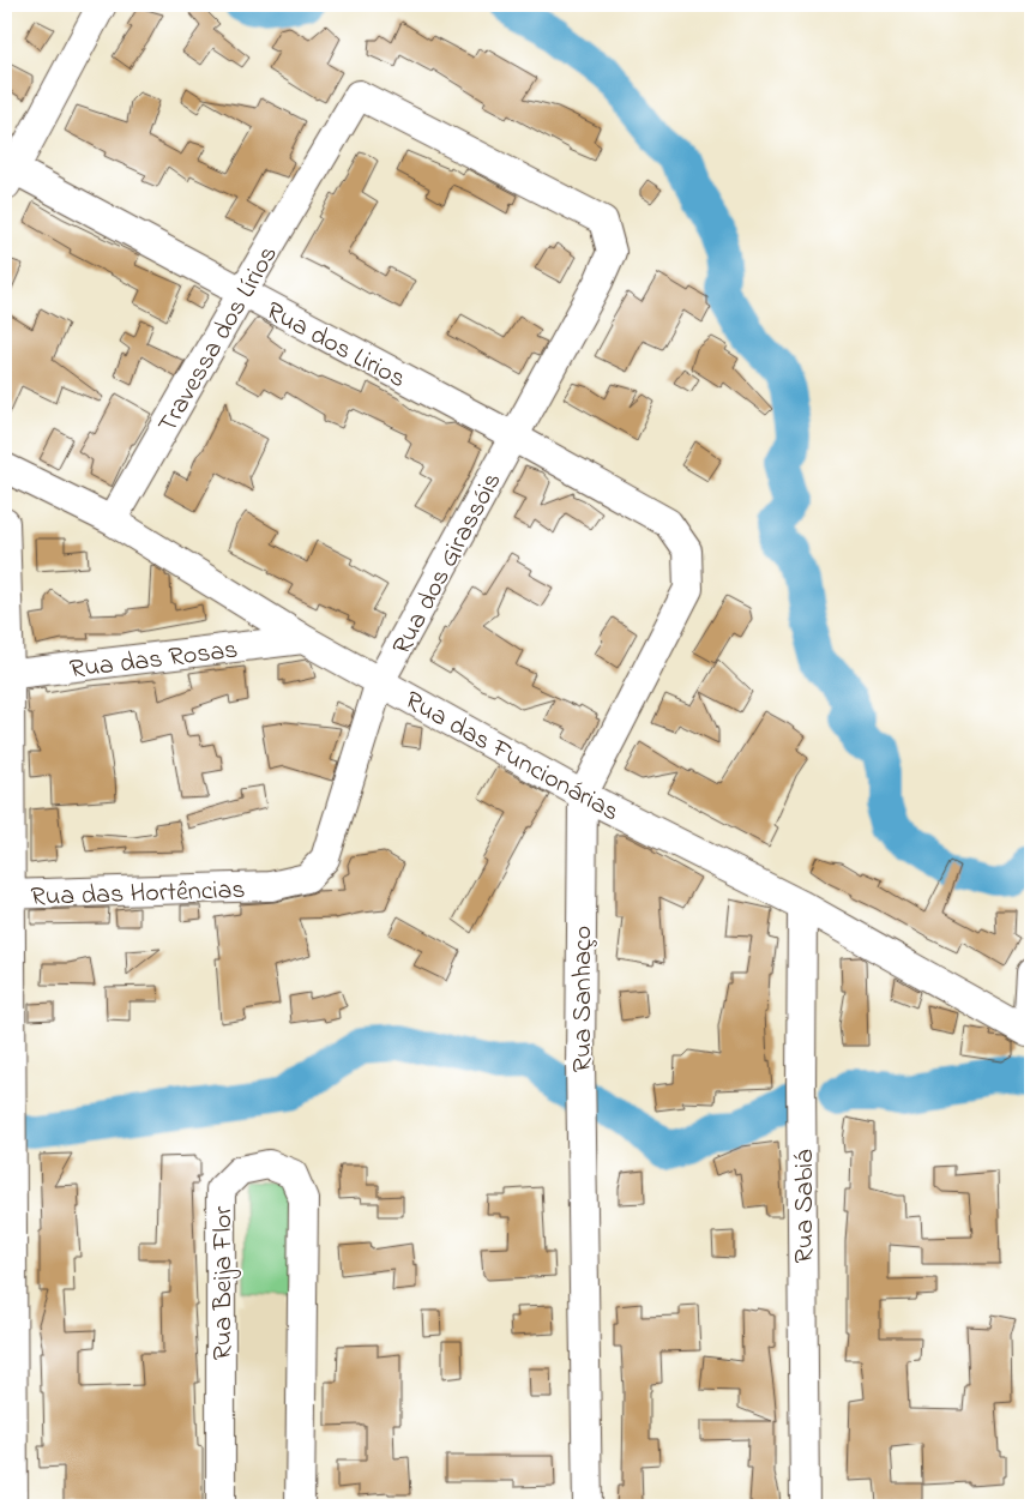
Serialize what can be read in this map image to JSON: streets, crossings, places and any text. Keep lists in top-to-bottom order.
{
  "streets": {
    "street": [
      "Travessa dos Lírios",
      "Rua dos Lirios",
      "Rua dos Girassóis",
      "Rua das Rosas",
      "Rua das Funcionárias",
      "Rua das Hortências",
      "Rua Sanhaço",
      "Rua Sabiá",
      "Rua Beija Flor"
    ]
  },
  "crossings": [
    ["Travessa dos Lírios", "Rua dos Lirios"],
    ["Travessa dos Lírios", "Rua dos Girassóis"],
    ["Travessa dos Lírios", "Rua das Funcionárias"],
    ["Rua dos Lirios", "Rua dos Girassóis"],
    ["Rua dos Lirios", "Rua Sanhaço"],
    ["Rua dos Girassóis", "Rua das Funcionárias"],
    ["Rua dos Girassóis", "Rua das Hortências"],
    ["Rua das Rosas", "Rua das Funcionárias"],
    ["Rua das Funcionárias", "Rua Sanhaço"],
    ["Rua das Funcionárias", "Rua Sabiá"]
  ]
}
